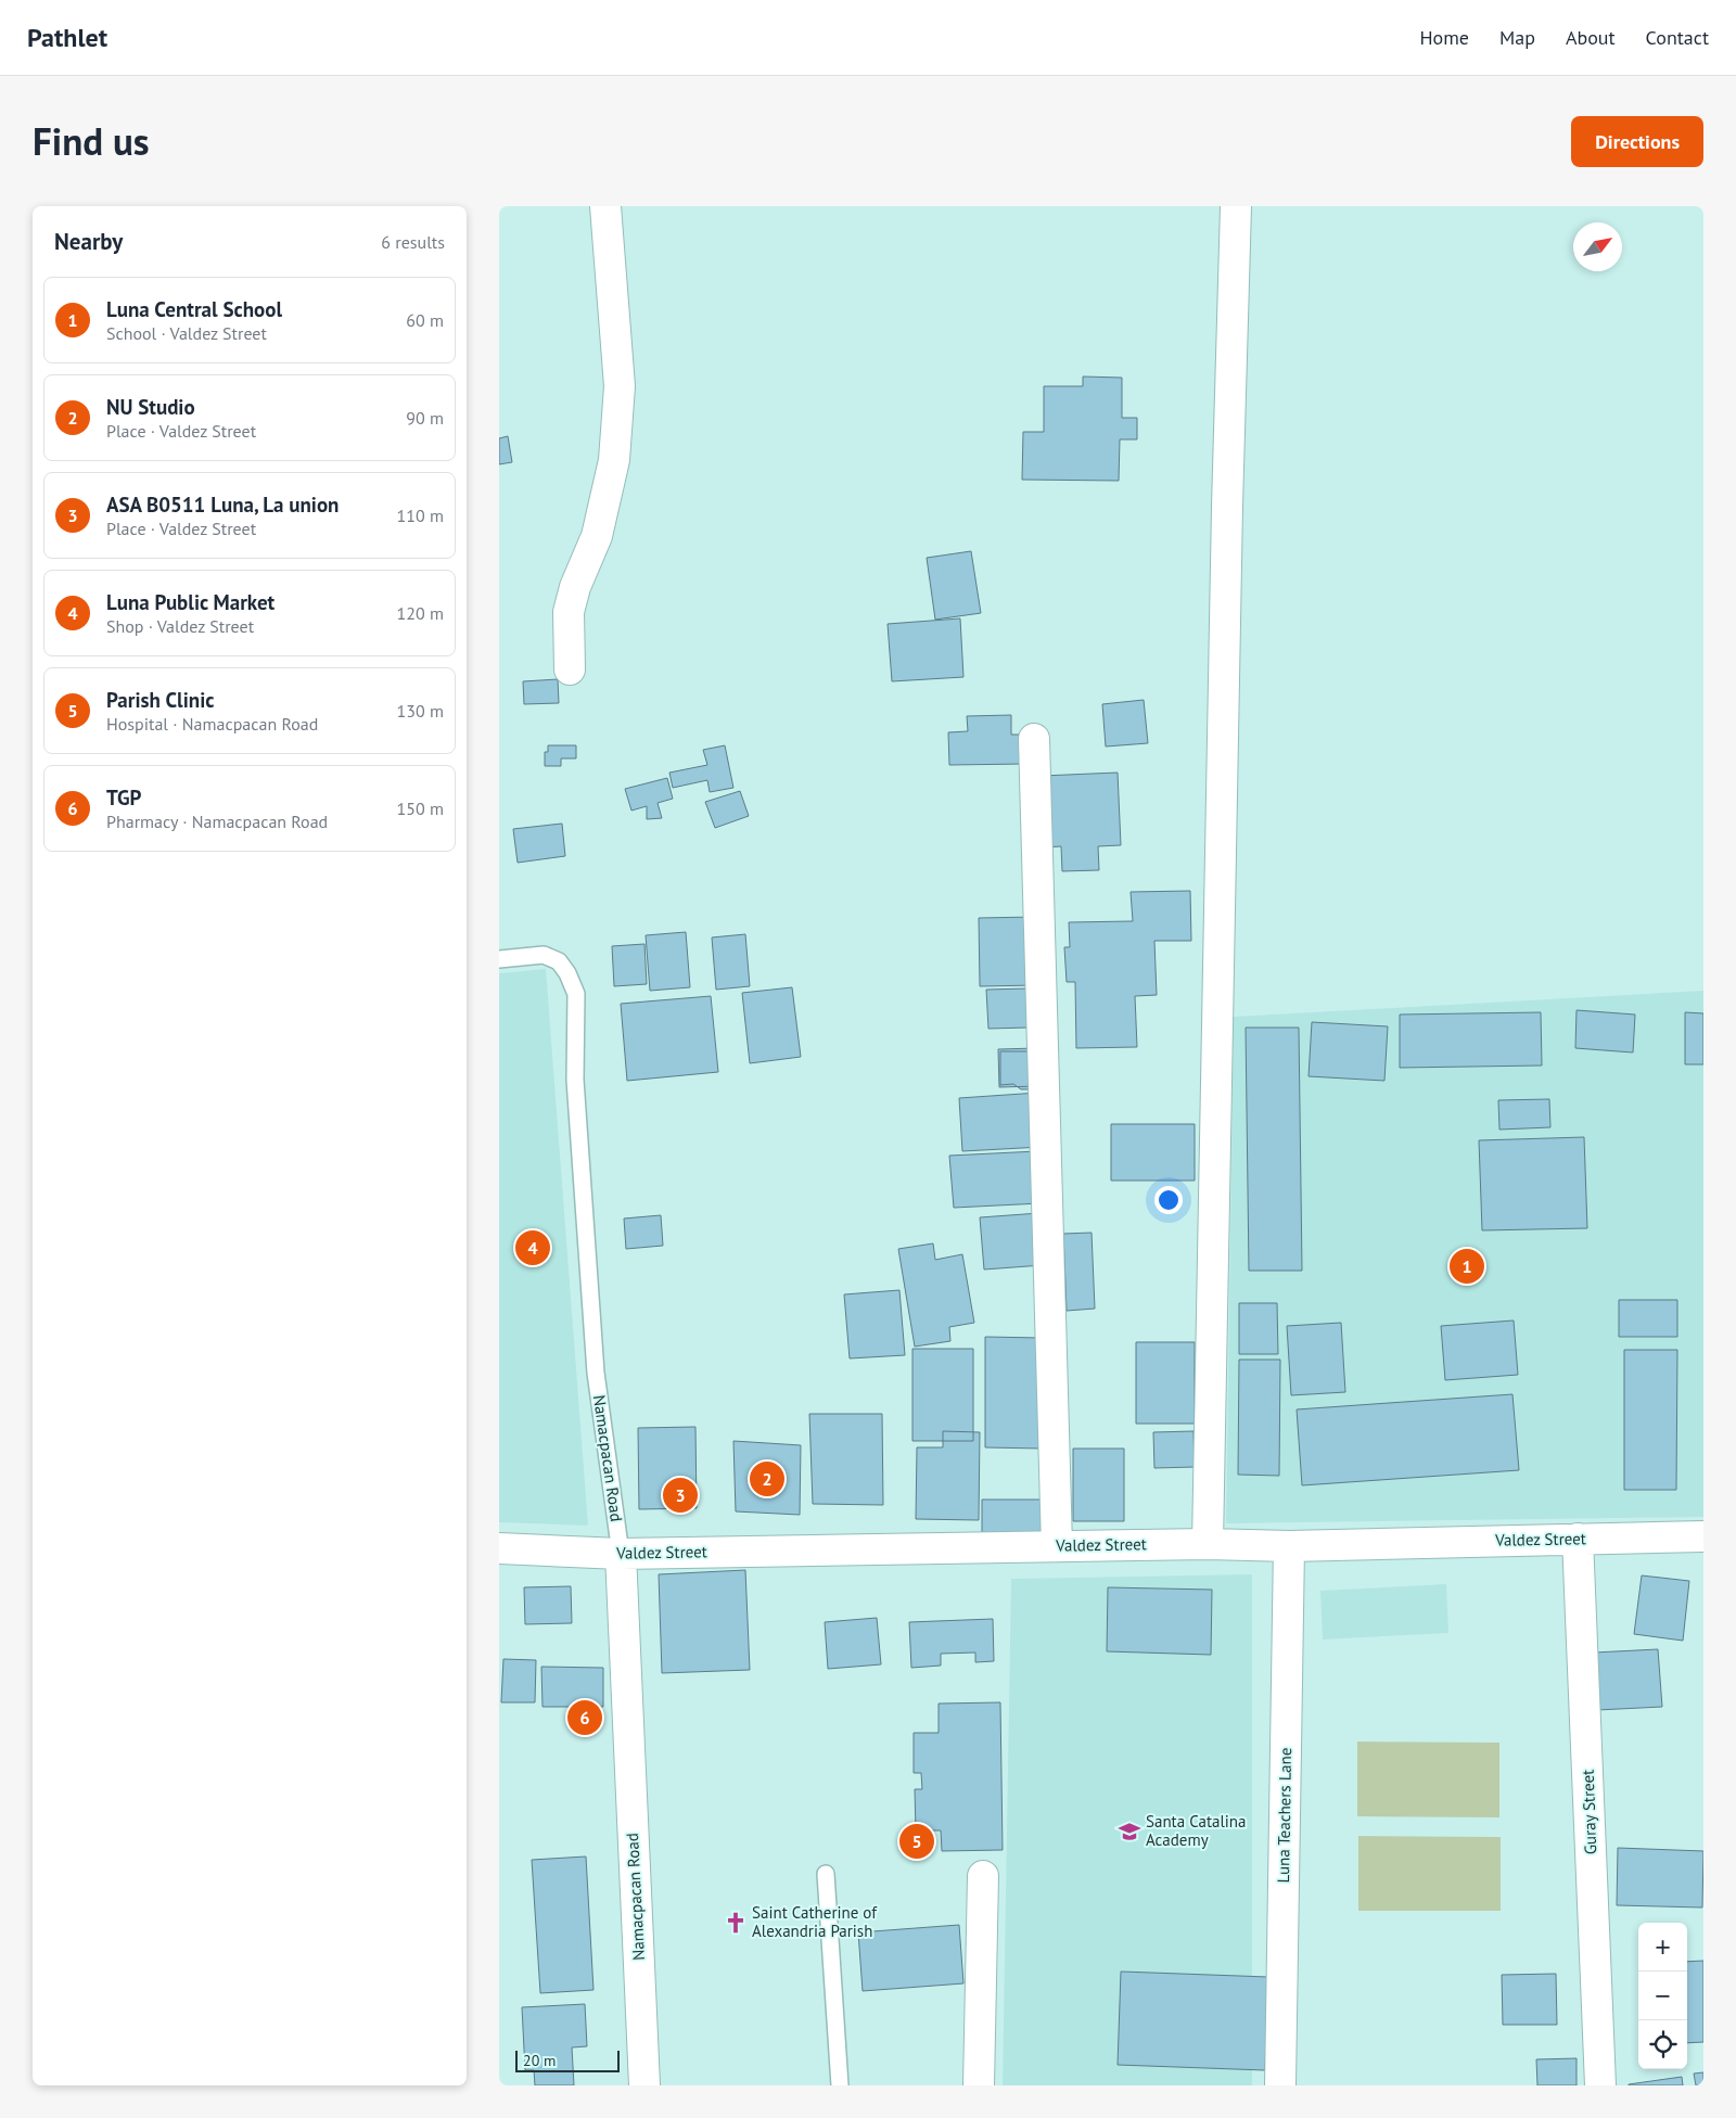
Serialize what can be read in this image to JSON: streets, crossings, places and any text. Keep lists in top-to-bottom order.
{
  "streets": {
    "street": [
      "Namacpacan Road",
      "Valdez Street",
      "Guray Street",
      "Luna Teachers Lane"
    ]
  },
  "crossings": [
    ["Namacpacan Road", "Valdez Street"],
    ["Valdez Street", "Guray Street"],
    ["Valdez Street", "Luna Teachers Lane"]
  ],
  "places": {
    "school or university": ["Santa Catalina Academy"],
    "church": ["Saint Catherine of Alexandria Parish"]
  },
  "scale_bar": "20 m",
  "north": "top right",
  "page": {
    "header": "Pathlet",
    "nav": [
      "Home",
      "Map",
      "About",
      "Contact"
    ],
    "title": "Find us",
    "buttons": "Directions",
    "heading": ["Nearby", "6 results"],
    "list": [
      {
        "mark": "1",
        "name": "Luna Central School",
        "note": "School · Valdez Street",
        "value": "60 m"
      },
      {
        "mark": "2",
        "name": "NU Studio",
        "note": "Place · Valdez Street",
        "value": "90 m"
      },
      {
        "mark": "3",
        "name": "ASA B0511 Luna, La union",
        "note": "Place · Valdez Street",
        "value": "110 m"
      },
      {
        "mark": "4",
        "name": "Luna Public Market",
        "note": "Shop · Valdez Street",
        "value": "120 m"
      },
      {
        "mark": "5",
        "name": "Parish Clinic",
        "note": "Hospital · Namacpacan Road",
        "value": "130 m"
      },
      {
        "mark": "6",
        "name": "TGP",
        "note": "Pharmacy · Namacpacan Road",
        "value": "150 m"
      }
    ],
    "pins": [
      "4",
      "1",
      "2",
      "3",
      "6",
      "5"
    ],
    "map_buttons": ["+", "−"],
    "scale": "20 m"
  }
}
